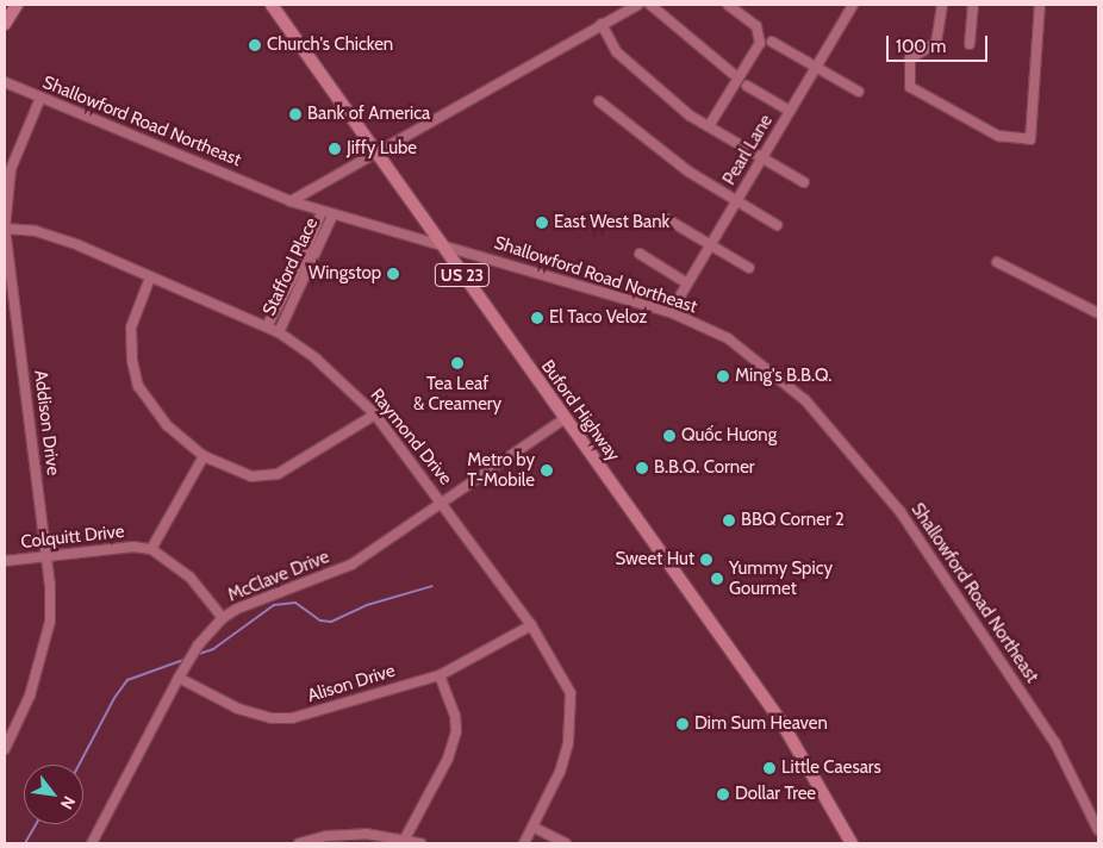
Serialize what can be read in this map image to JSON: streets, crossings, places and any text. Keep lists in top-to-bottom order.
{
  "streets": {
    "main road": ["US 23", "Buford Highway"],
    "street": [
      "Shallowford Road Northeast",
      "Pearl Lane",
      "Stafford Place",
      "Addison Drive",
      "Raymond Drive",
      "Colquitt Drive",
      "McClave Drive",
      "Alison Drive"
    ]
  },
  "crossings": [
    ["Shallowford Road Northeast", "Pearl Lane"],
    ["Shallowford Road Northeast", "Stafford Place"],
    ["Shallowford Road Northeast", "Buford Highway"],
    ["Shallowford Road Northeast", "Addison Drive"],
    ["Stafford Place", "Raymond Drive"],
    ["Buford Highway", "McClave Drive"],
    ["Addison Drive", "Raymond Drive"],
    ["Addison Drive", "Colquitt Drive"],
    ["Raymond Drive", "McClave Drive"],
    ["Raymond Drive", "Alison Drive"],
    ["Colquitt Drive", "McClave Drive"],
    ["McClave Drive", "Alison Drive"]
  ],
  "places": [
    "Church's Chicken",
    "Bank of America",
    "Jiffy Lube",
    "East West Bank",
    "Wingstop",
    "El Taco Veloz",
    "Tea Leaf & Creamery",
    "Ming's B.B.Q.",
    "Quốc Hương",
    "B.B.Q. Corner",
    "Metro by T-Mobile",
    "BBQ Corner 2",
    "Sweet Hut",
    "Yummy Spicy Gourmet",
    "Dim Sum Heaven",
    "Little Caesars",
    "Dollar Tree"
  ],
  "scale_bar": "100 m",
  "north": "bottom right"
}
